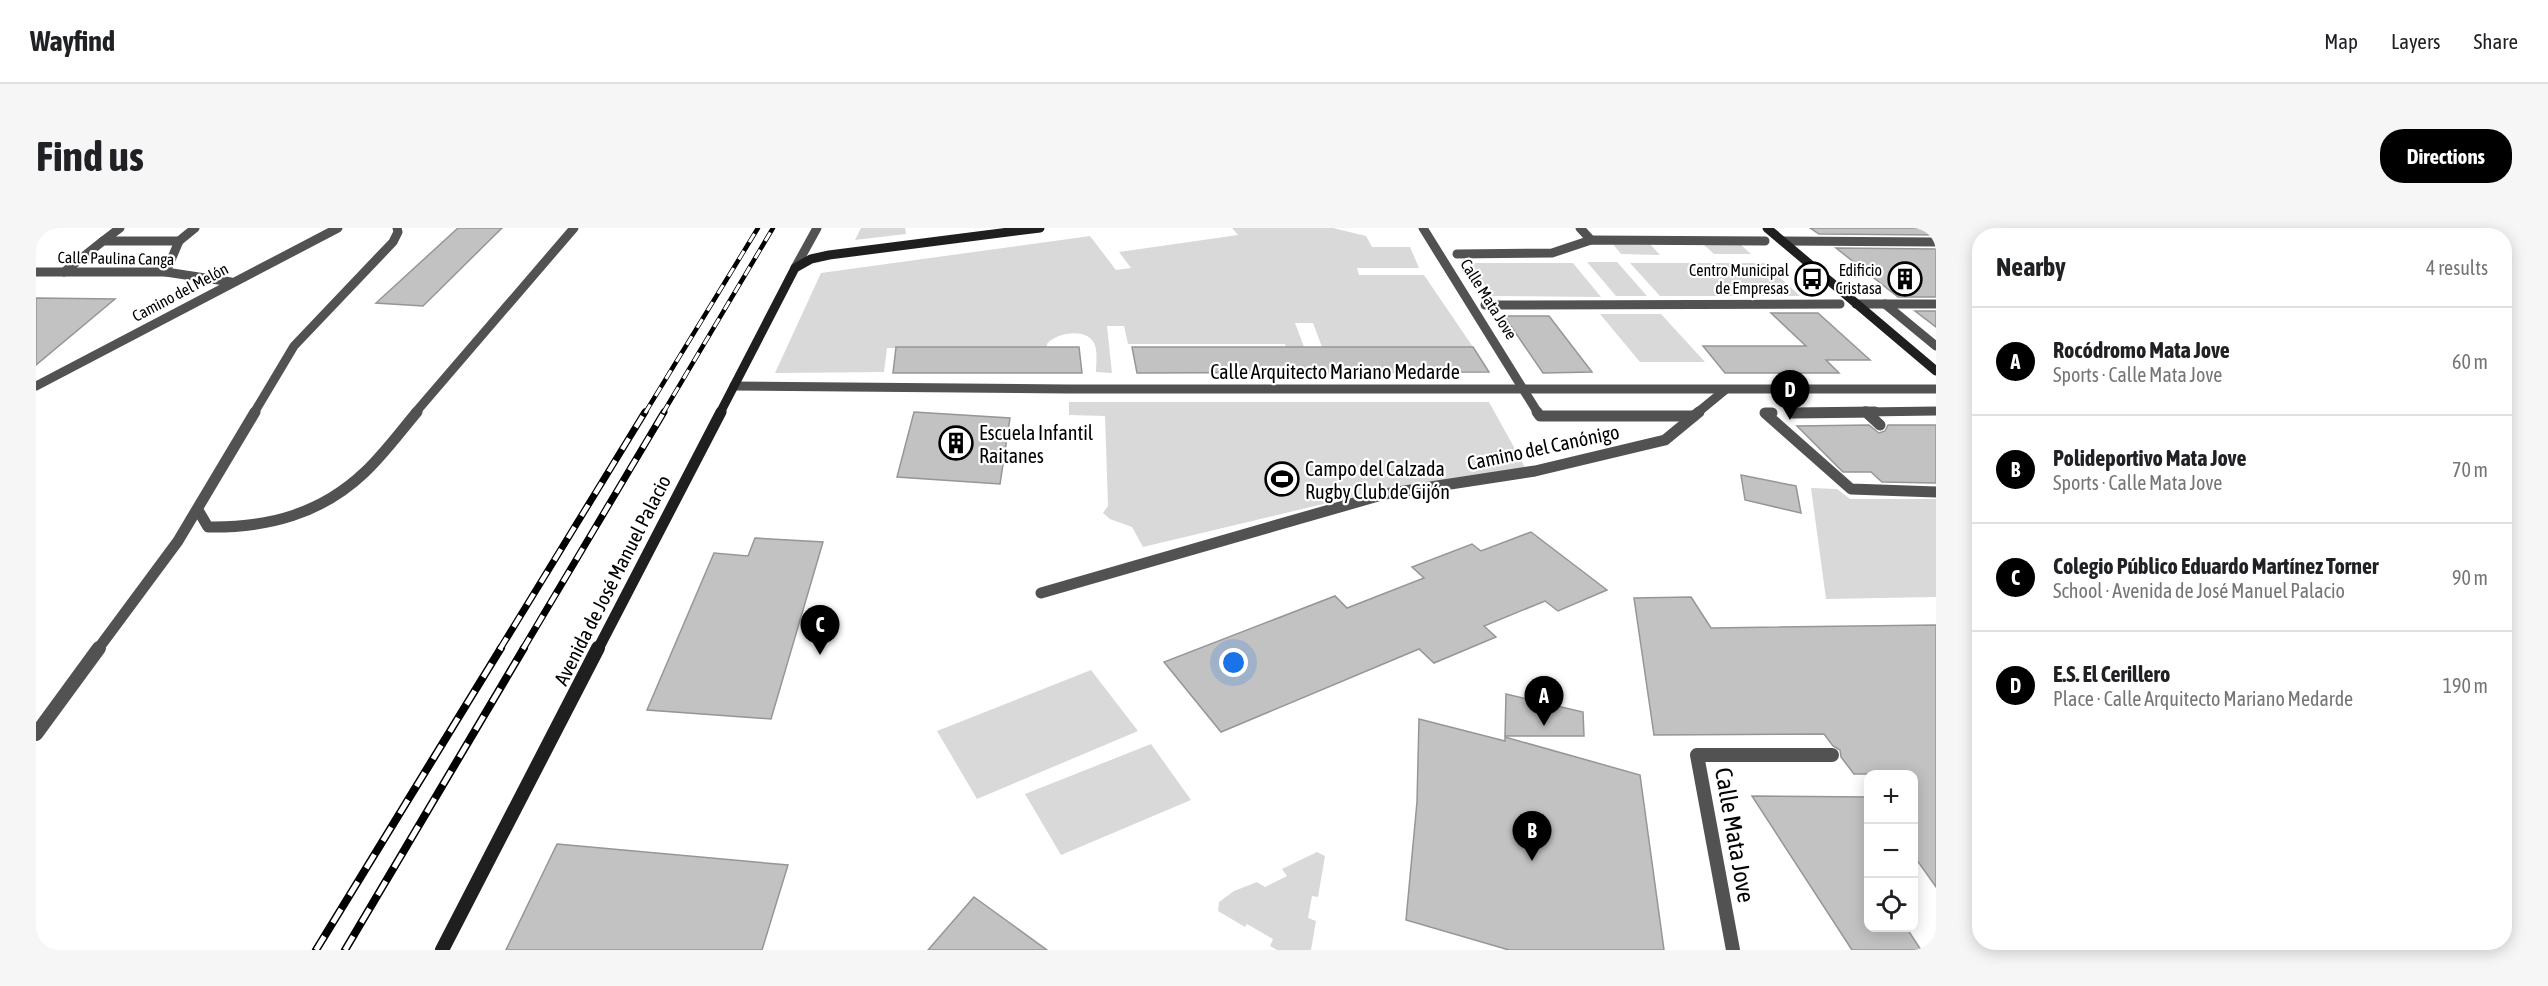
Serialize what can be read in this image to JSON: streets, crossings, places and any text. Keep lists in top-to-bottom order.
{
  "streets": {
    "street": [
      "Calle Paulina Canga",
      "Camino del Melón",
      "Calle Mata Jove",
      "Calle Arquitecto Mariano Medarde",
      "Camino del Canónigo",
      "Avenida de José Manuel Palacio"
    ]
  },
  "crossings": [
    ["Calle Paulina Canga", "Camino del Melón"],
    ["Calle Mata Jove", "Calle Arquitecto Mariano Medarde"],
    ["Calle Mata Jove", "Camino del Canónigo"],
    ["Calle Arquitecto Mariano Medarde", "Camino del Canónigo"],
    ["Calle Arquitecto Mariano Medarde", "Avenida de José Manuel Palacio"]
  ],
  "places": {
    "bus stop": ["Centro Municipal de Empresas"],
    "building": ["Edificio Cristasa", "Escuela Infantil Raitanes"],
    "sports": ["Campo del Calzada Rugby Club de Gijón"]
  },
  "page": {
    "header": "Wayfind",
    "nav": ["Map", "Layers", "Share"],
    "buttons": "Directions",
    "title": "Find us",
    "heading": ["Nearby", "4 results"],
    "list": [
      {
        "mark": "A",
        "name": "Rocódromo Mata Jove",
        "note": "Sports · Calle Mata Jove",
        "value": "60 m"
      },
      {
        "mark": "B",
        "name": "Polideportivo Mata Jove",
        "note": "Sports · Calle Mata Jove",
        "value": "70 m"
      },
      {
        "mark": "C",
        "name": "Colegio Público Eduardo Martínez Torner",
        "note": "School · Avenida de José Manuel Palacio",
        "value": "90 m"
      },
      {
        "mark": "D",
        "name": "E.S. El Cerillero",
        "note": "Place · Calle Arquitecto Mariano Medarde",
        "value": "190 m"
      }
    ],
    "pins": [
      "D",
      "C",
      "A",
      "B"
    ],
    "map_buttons": ["+", "−"]
  }
}
